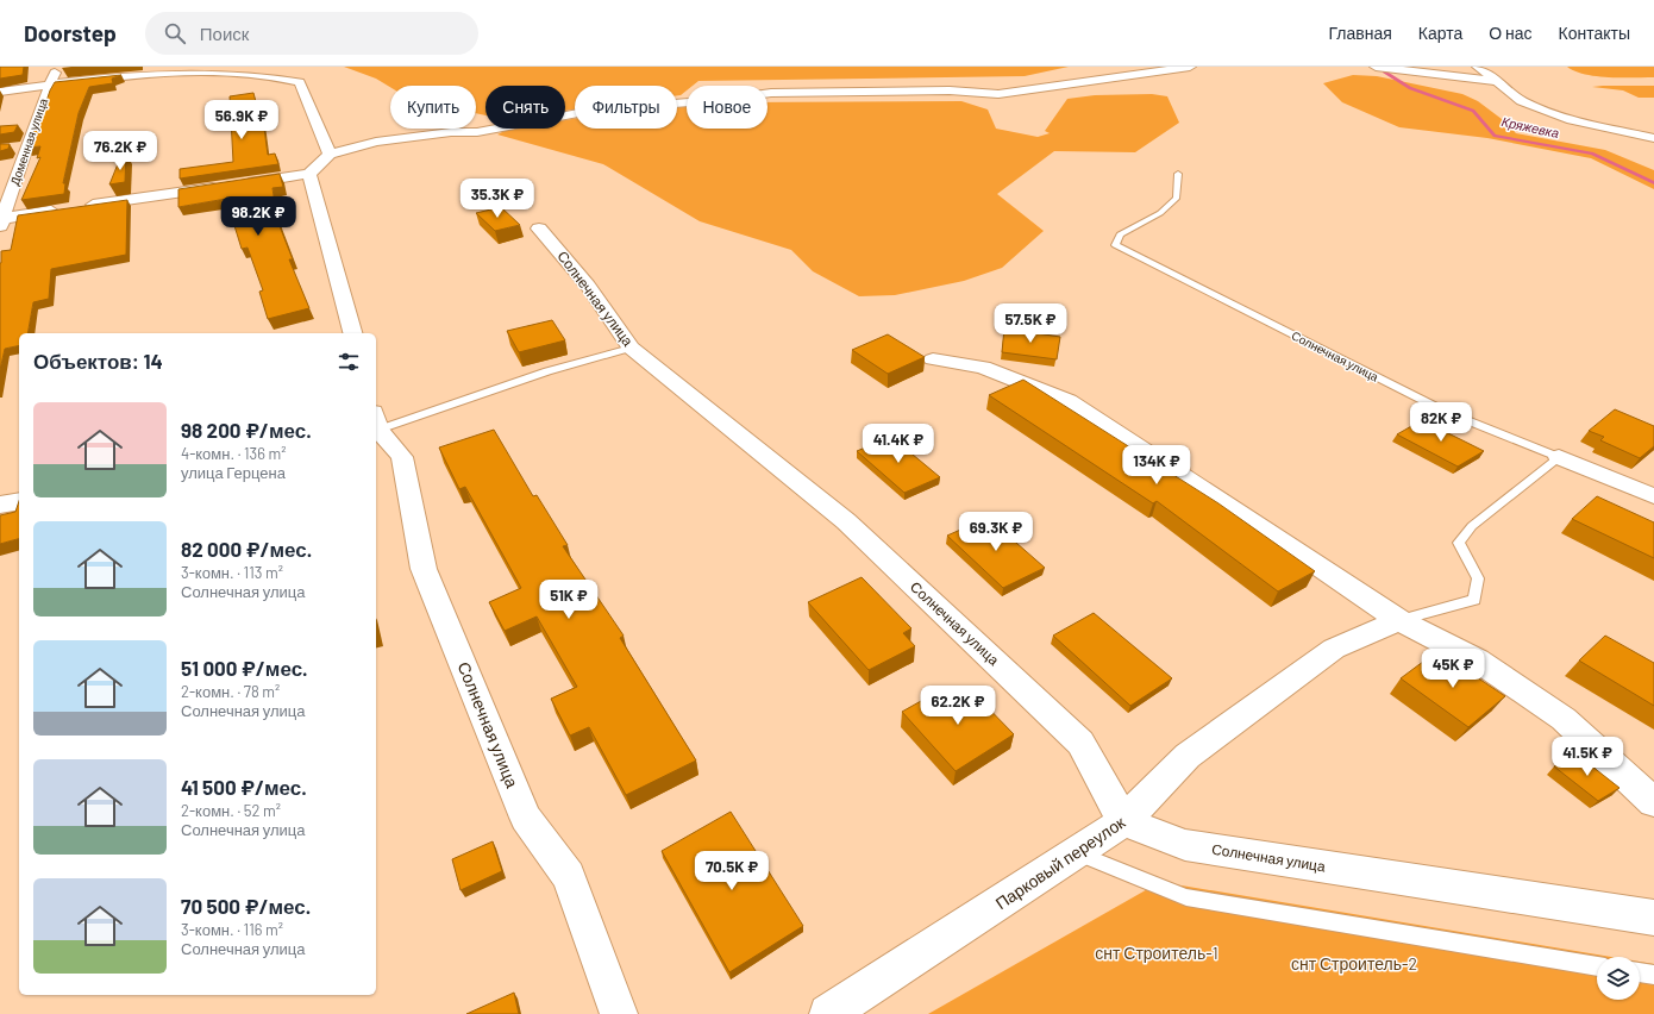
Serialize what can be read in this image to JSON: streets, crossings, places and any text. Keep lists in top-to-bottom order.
{
  "streets": {
    "street": ["Доменная улица", "Солнечная улица", "Парковый переулок"]
  },
  "crossings": [
    ["Солнечная улица", "Парковый переулок"]
  ],
  "water": ["Кряжевка"],
  "parks": ["снт Строитель-1", "снт Строитель-2"],
  "page": {
    "header": "Doorstep",
    "search": "Поиск",
    "nav": [
      "Главная",
      "Карта",
      "О нас",
      "Контакты"
    ],
    "chip": [
      "Купить",
      "Снять",
      "Фильтры",
      "Новое"
    ],
    "price": [
      "56.9K ₽",
      "76.2K ₽",
      "35.3K ₽",
      "98.2K ₽",
      "57.5K ₽",
      "82K ₽",
      "41.4K ₽",
      "134K ₽",
      "69.3K ₽",
      "51K ₽",
      "45K ₽",
      "62.2K ₽",
      "41.5K ₽",
      "70.5K ₽"
    ],
    "heading": "Объектов: 14",
    "list": [
      {
        "name": "98 200 ₽/мес.",
        "note": "4-комн. · 136 m² · улица Герцена"
      },
      {
        "name": "82 000 ₽/мес.",
        "note": "3-комн. · 113 m² · Солнечная улица"
      },
      {
        "name": "51 000 ₽/мес.",
        "note": "2-комн. · 78 m² · Солнечная улица"
      },
      {
        "name": "41 500 ₽/мес.",
        "note": "2-комн. · 52 m² · Солнечная улица"
      },
      {
        "name": "70 500 ₽/мес.",
        "note": "3-комн. · 116 m² · Солнечная улица"
      }
    ]
  }
}
